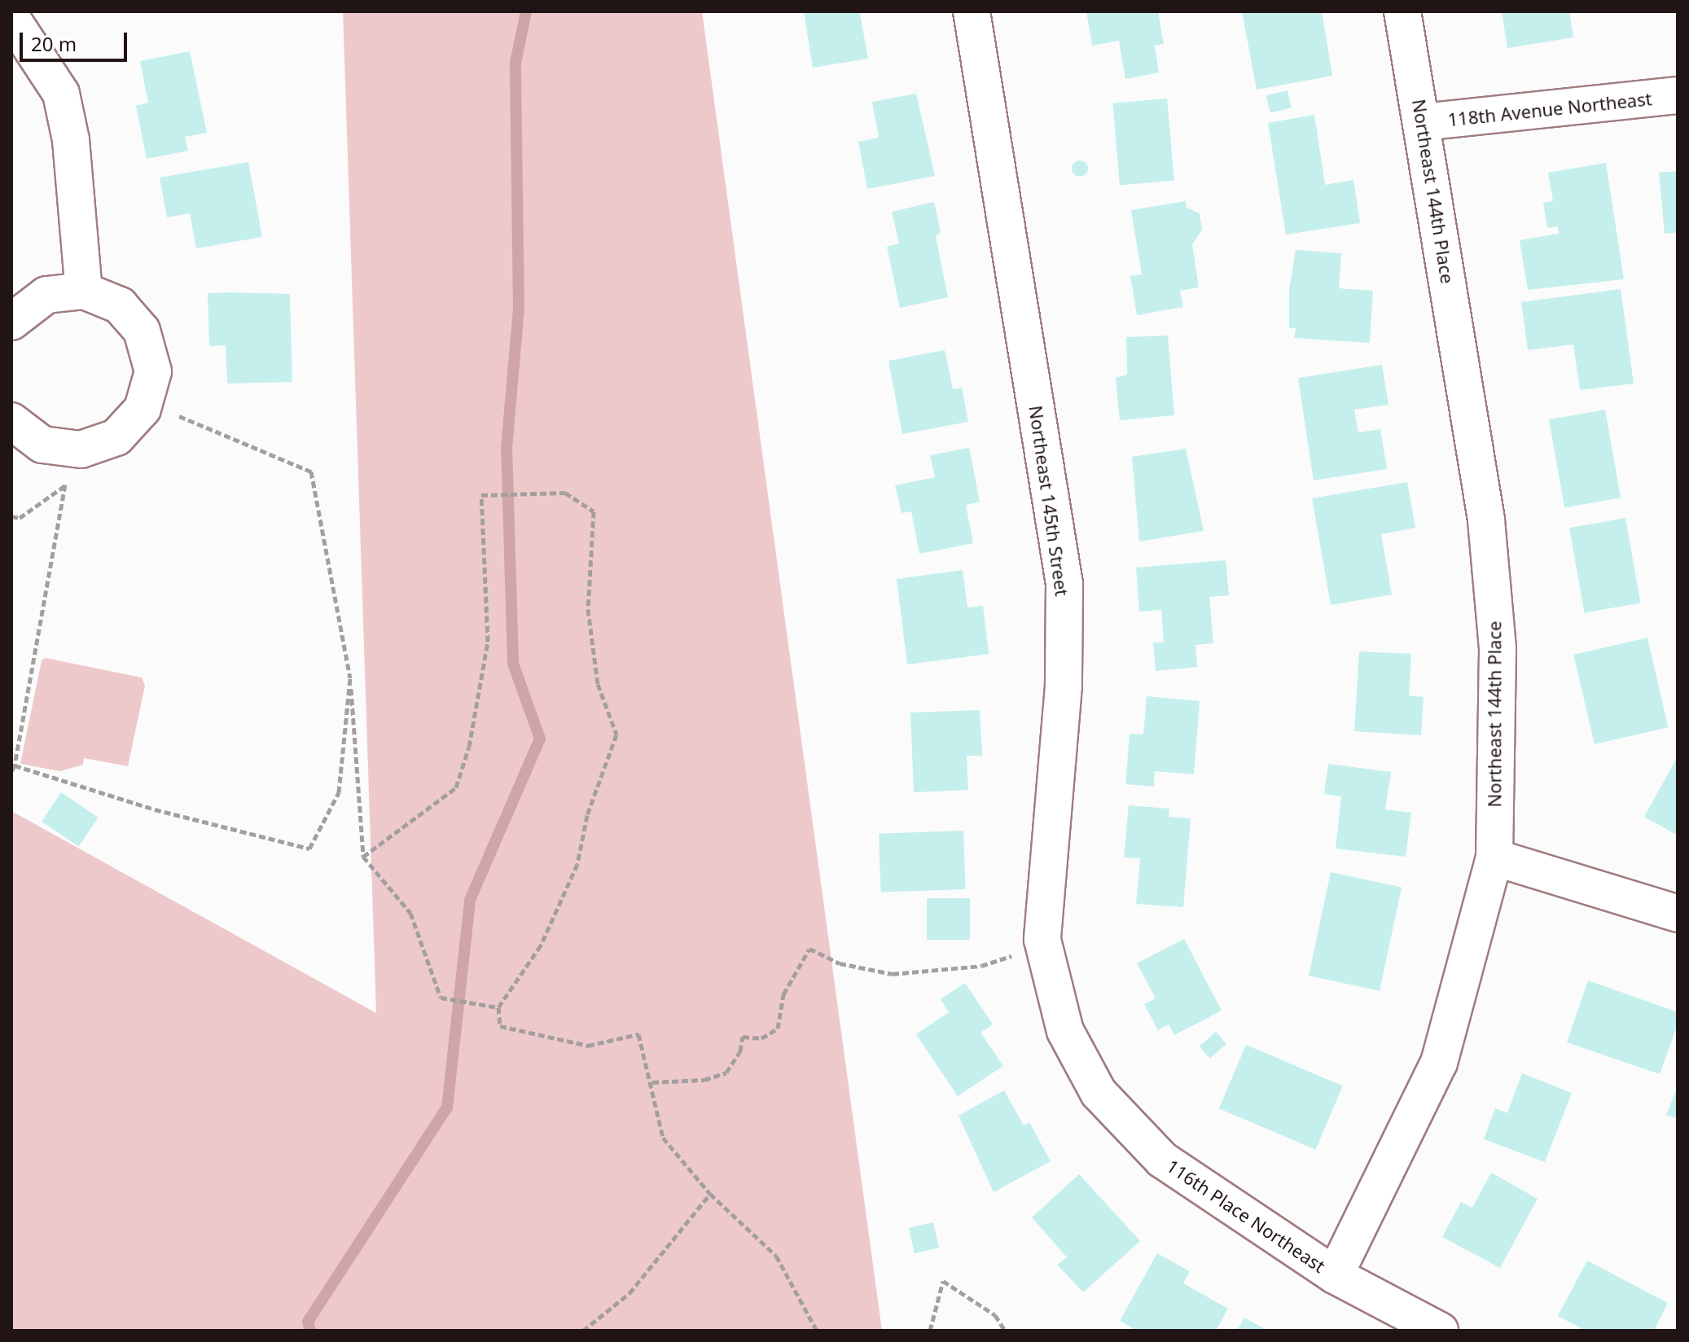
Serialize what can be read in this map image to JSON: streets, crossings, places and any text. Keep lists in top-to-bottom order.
{
  "streets": {
    "street": [
      "118th Avenue Northeast",
      "Northeast 144th Place",
      "Northeast 145th Street",
      "116th Place Northeast"
    ]
  },
  "crossings": [
    ["118th Avenue Northeast", "Northeast 144th Place"],
    ["Northeast 144th Place", "116th Place Northeast"],
    ["Northeast 145th Street", "116th Place Northeast"]
  ],
  "scale_bar": "20 m"
}
